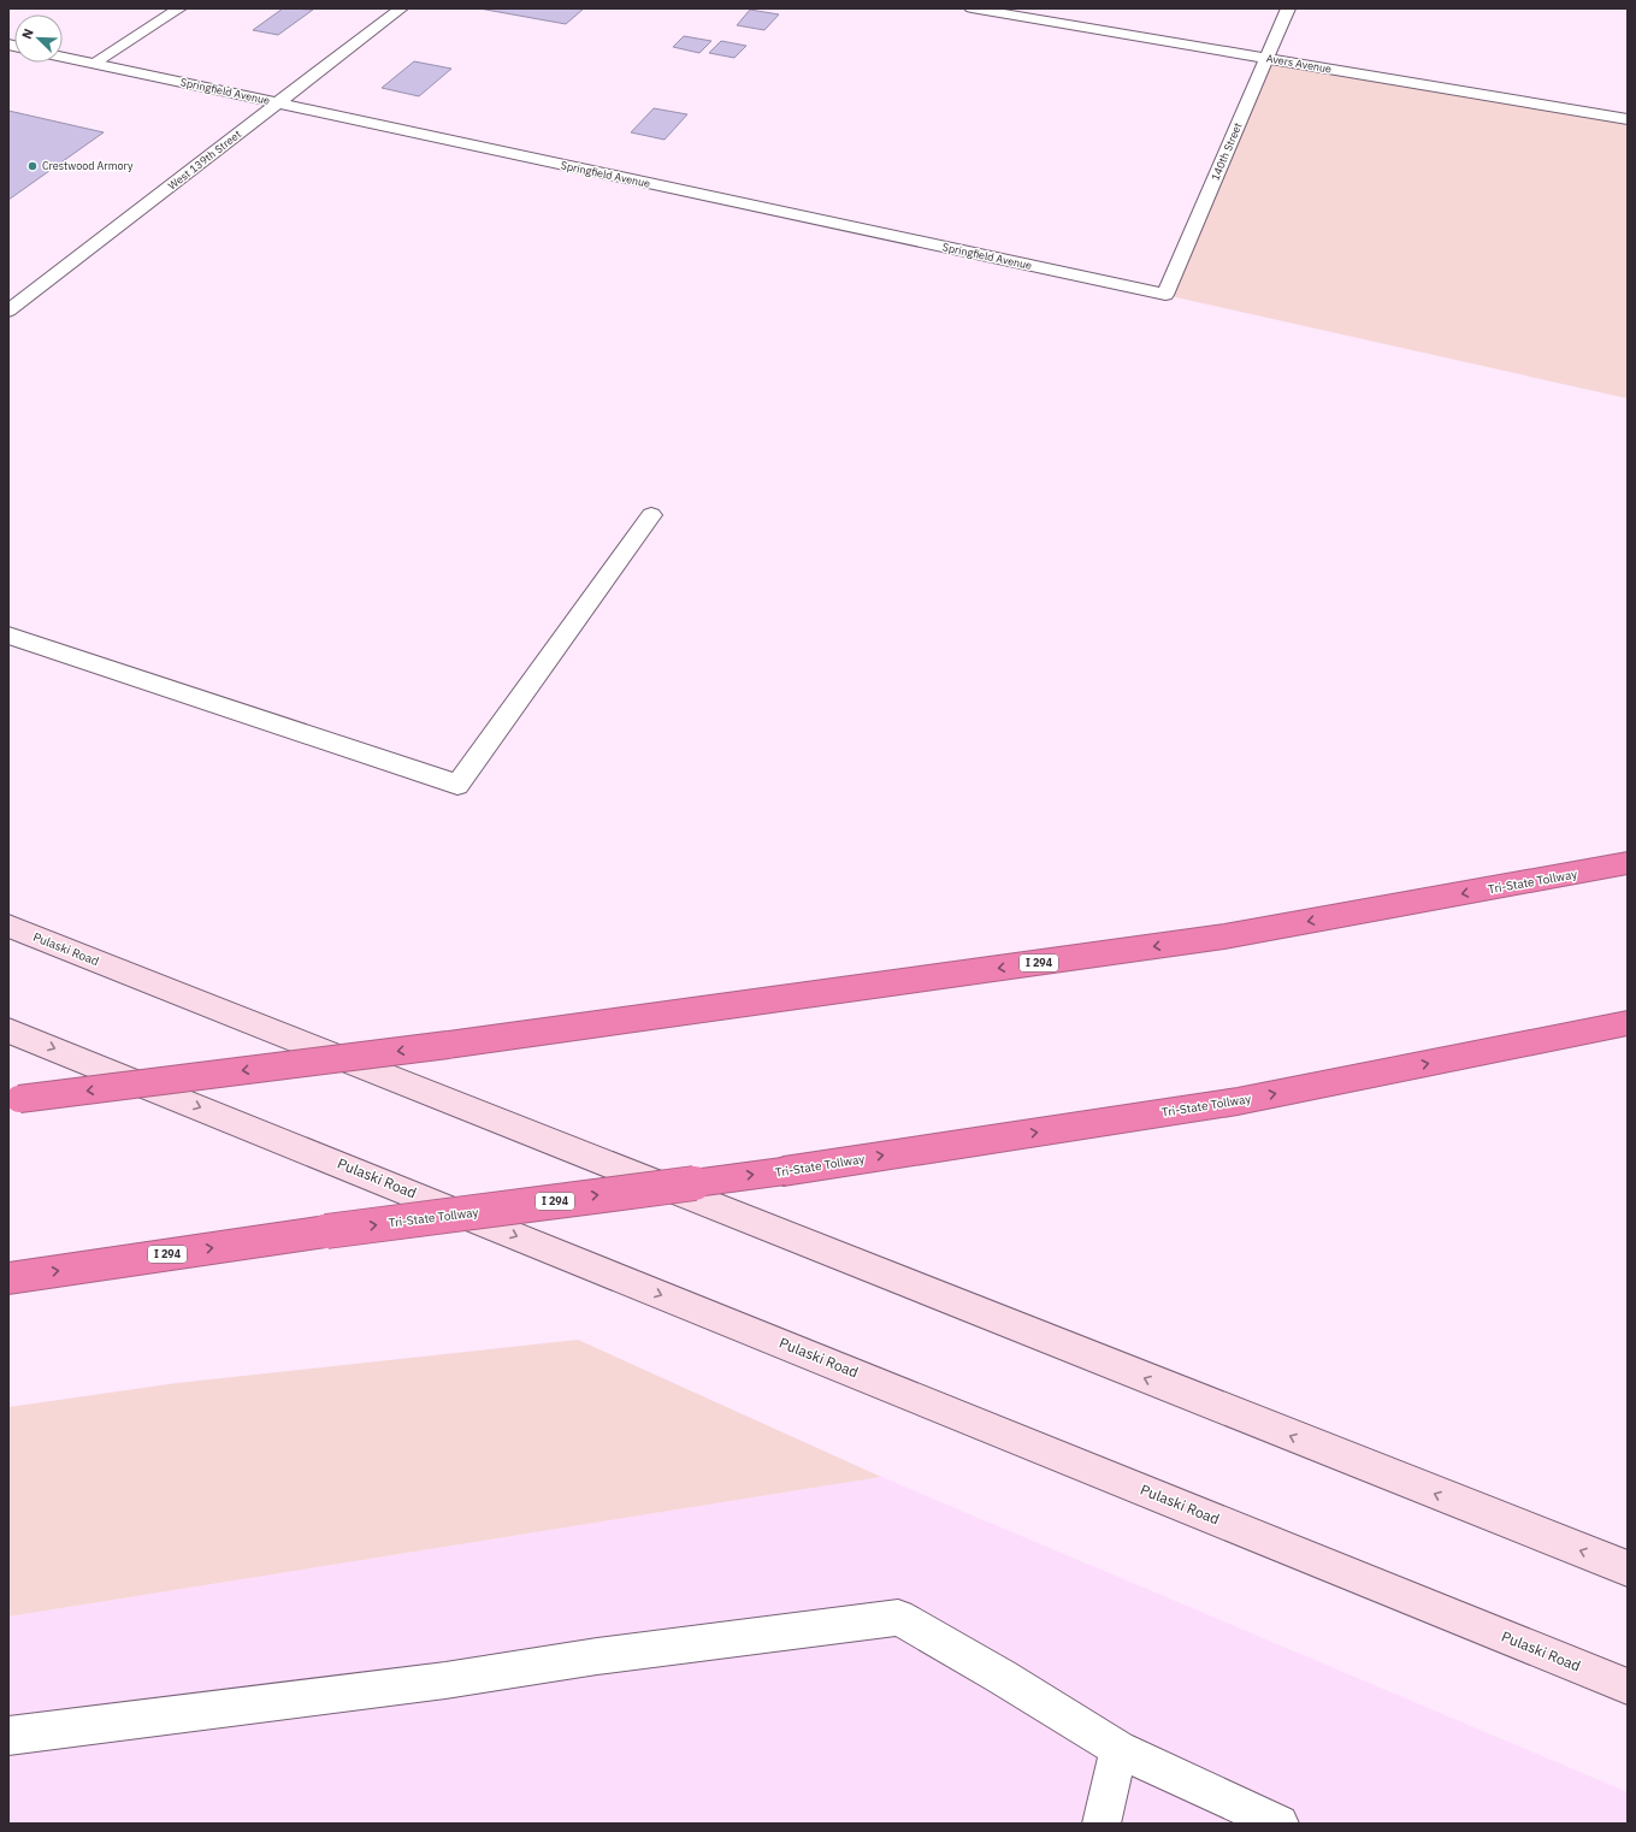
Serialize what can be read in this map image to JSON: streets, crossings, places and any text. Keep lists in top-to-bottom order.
{
  "streets": {
    "highway": ["Tri-State Tollway", "I 294"],
    "main road": ["Pulaski Road"],
    "street": [
      "Avers Avenue",
      "Springfield Avenue",
      "140th Street",
      "West 139th Street"
    ]
  },
  "crossings": [
    ["Avers Avenue", "140th Street"],
    ["Springfield Avenue", "140th Street"],
    ["Springfield Avenue", "West 139th Street"]
  ],
  "places": ["Crestwood Armory"],
  "north": "top left"
}
